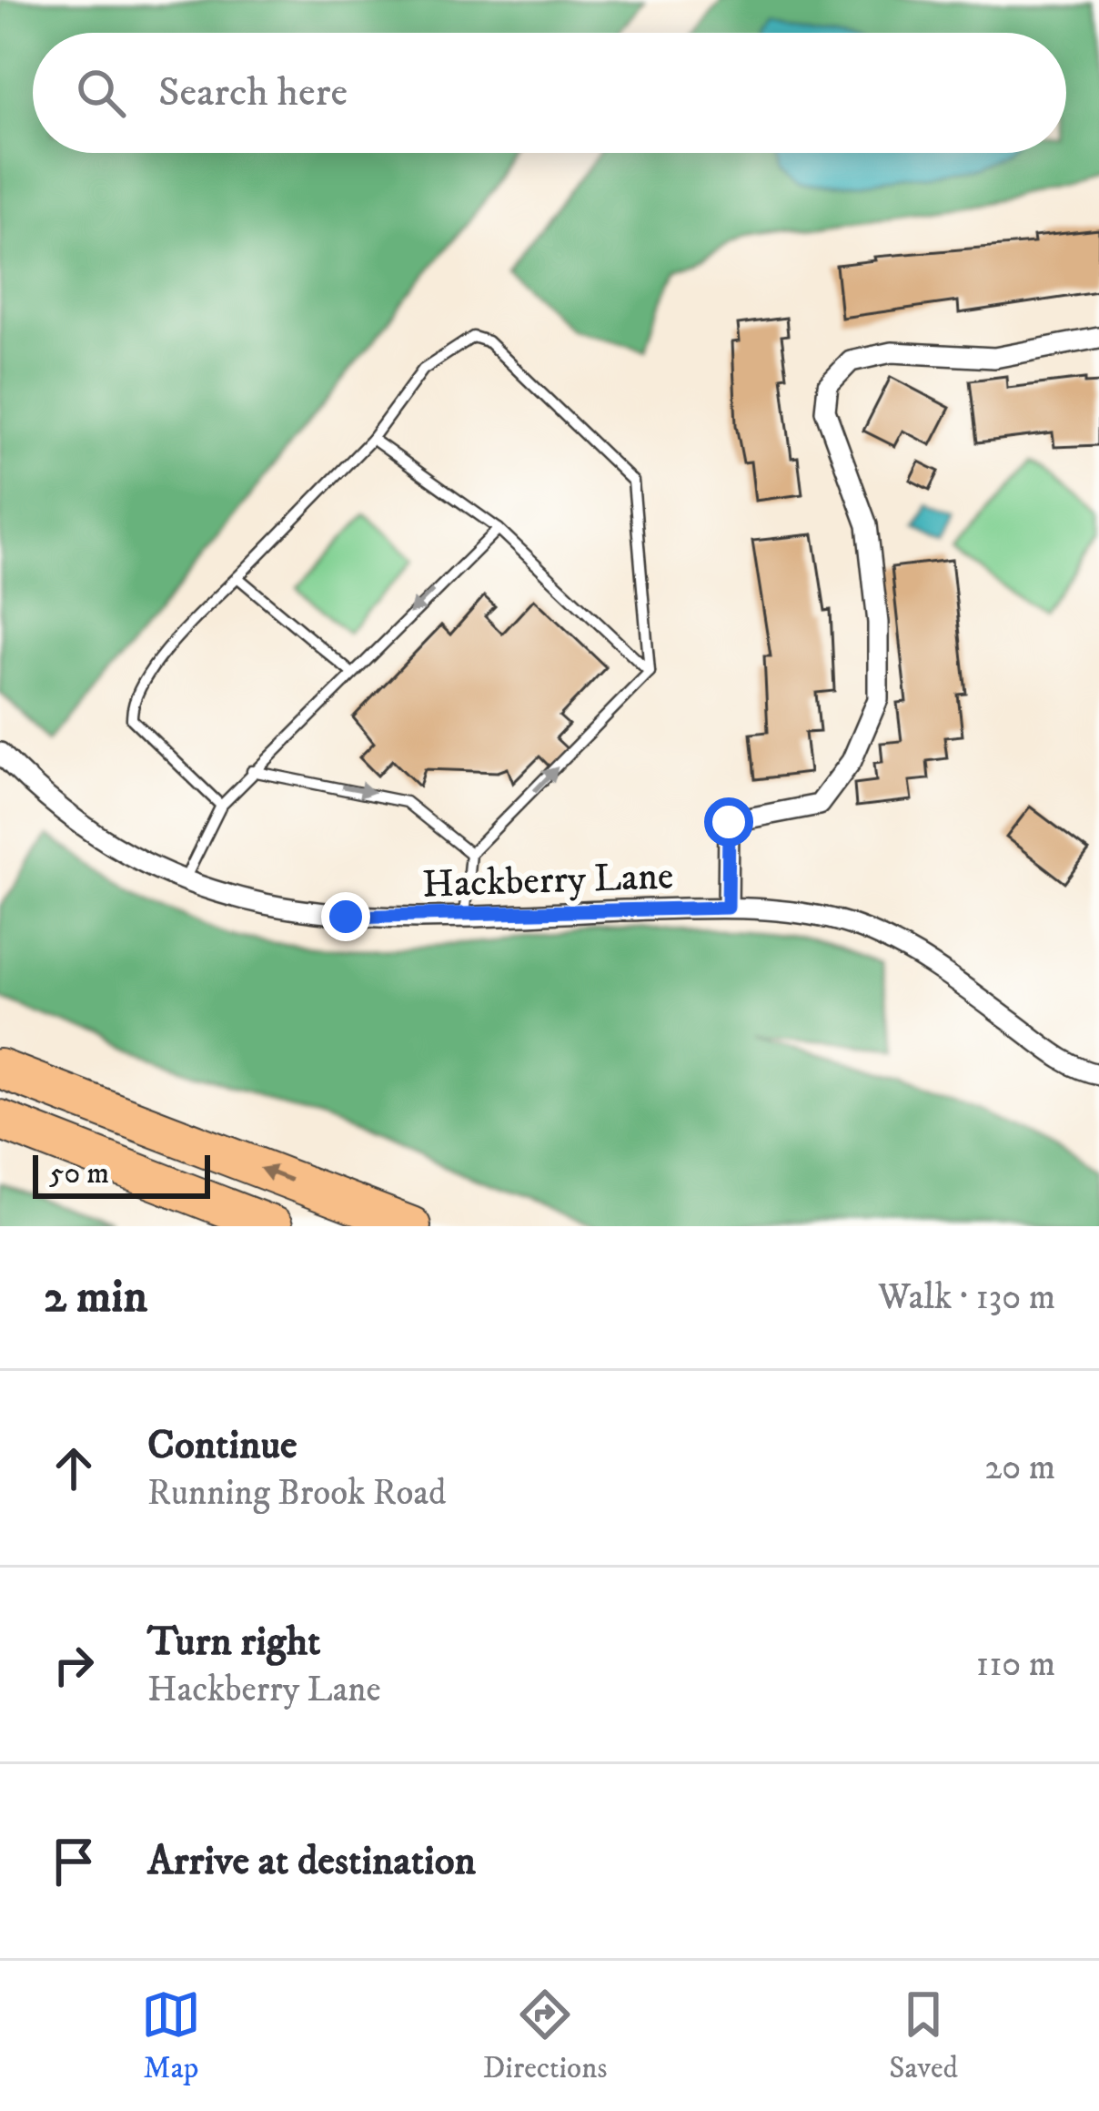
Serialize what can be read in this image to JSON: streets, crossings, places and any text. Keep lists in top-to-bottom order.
{
  "streets": {
    "street": ["Hackberry Lane"]
  },
  "scale_bar": "50 m",
  "page": {
    "search": "Search here",
    "scale": "50 m",
    "heading": ["2 min", "Walk · 130 m"],
    "list": [
      ["Continue", "Running Brook Road", "20 m"],
      ["Turn right", "Hackberry Lane", "110 m"],
      "Arrive at destination"
    ],
    "nav": ["Map", "Directions", "Saved"]
  }
}
